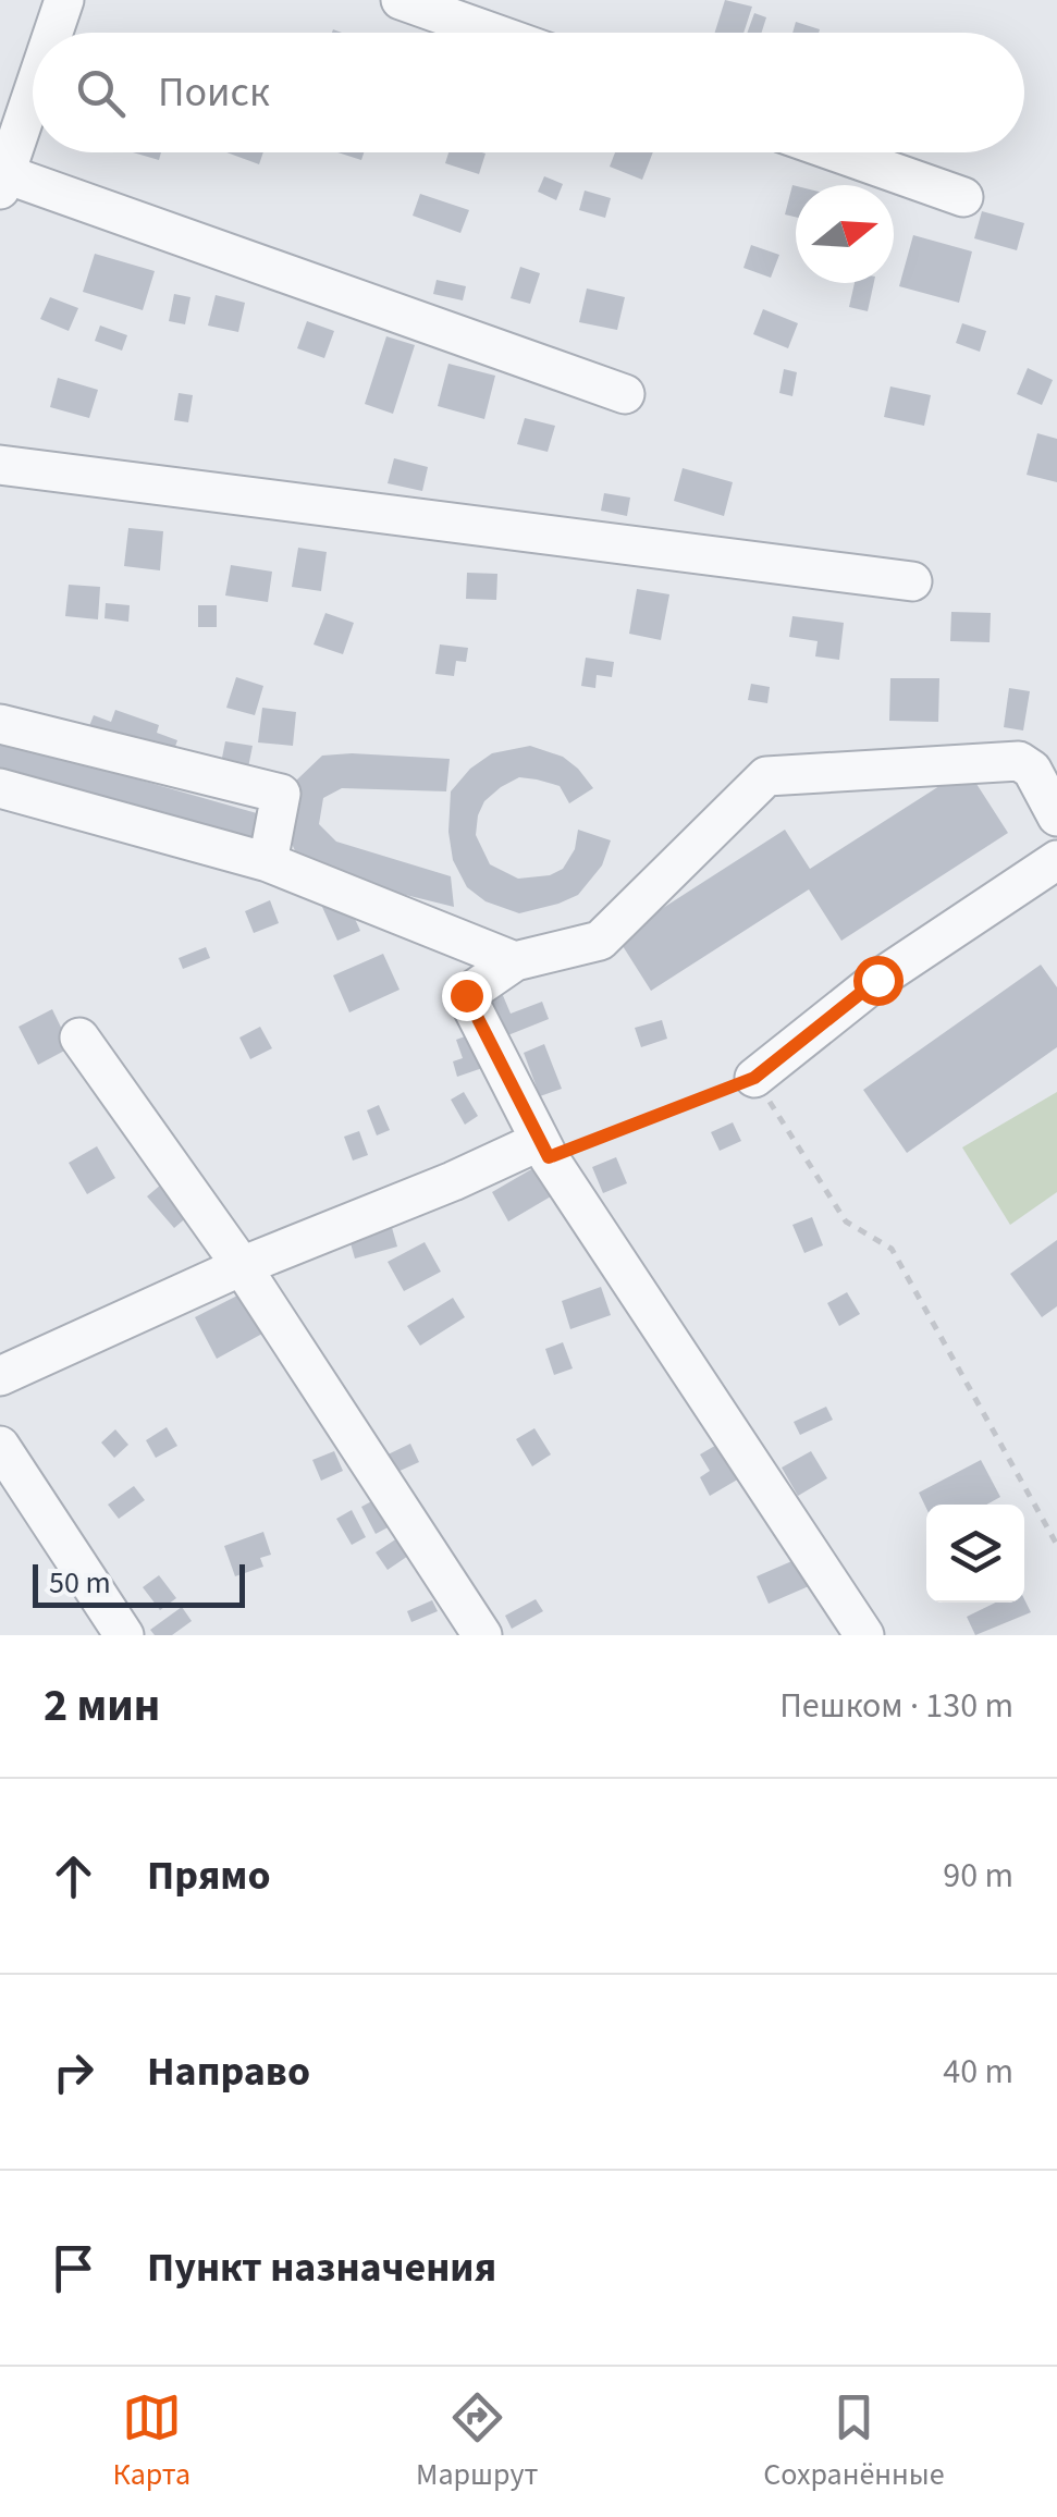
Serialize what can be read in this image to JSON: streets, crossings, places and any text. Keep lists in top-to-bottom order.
{
  "scale_bar": "50 m",
  "north": "right",
  "page": {
    "search": "Поиск",
    "scale": "50 m",
    "heading": ["2 мин", "Пешком · 130 m"],
    "list": [
      ["Прямо", "90 m"],
      ["Направо", "40 m"],
      "Пункт назначения"
    ],
    "nav": ["Карта", "Маршрут", "Сохранённые"]
  }
}
